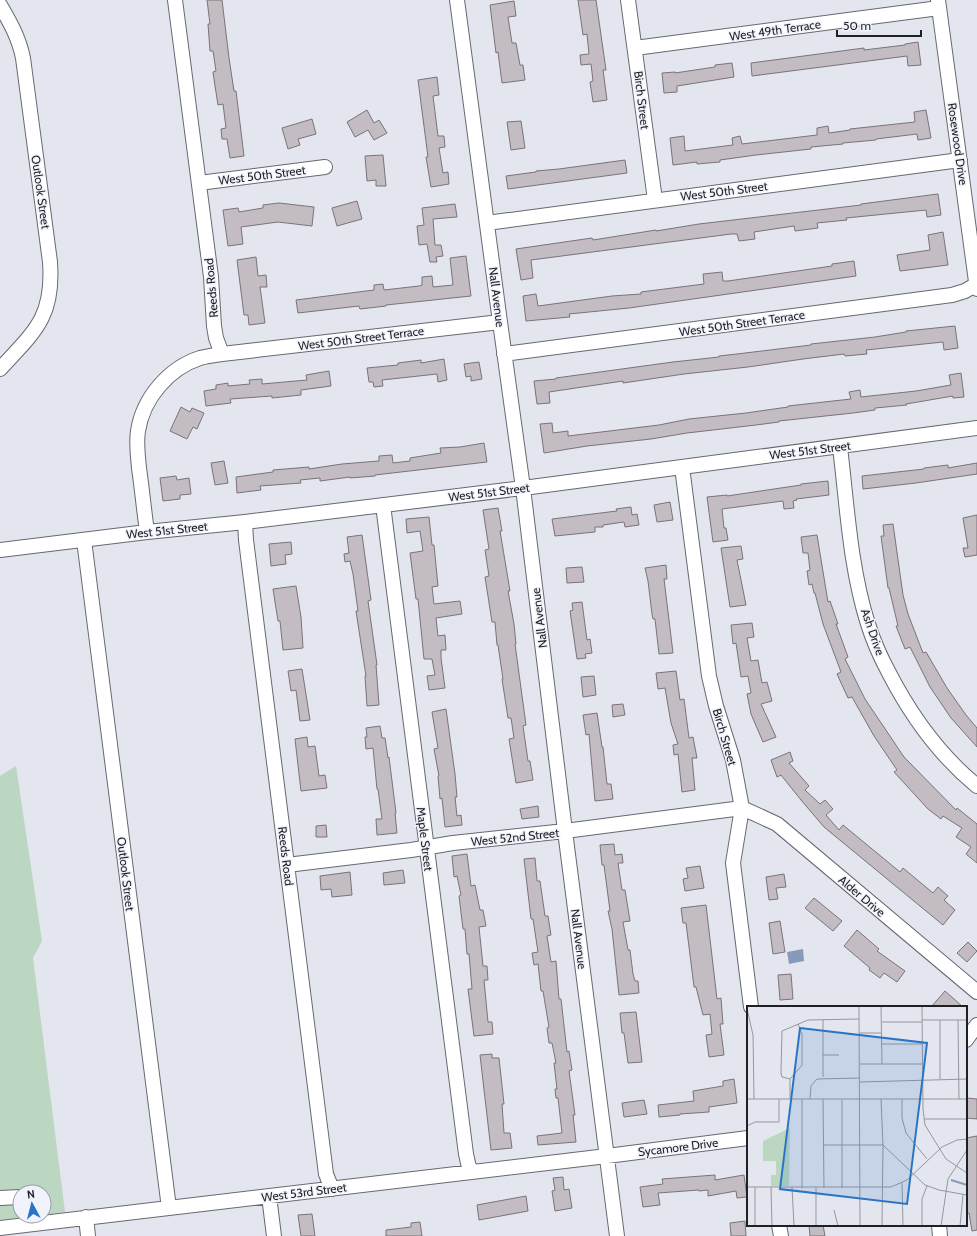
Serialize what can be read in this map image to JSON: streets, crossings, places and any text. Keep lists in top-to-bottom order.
{
  "streets": {
    "street": [
      "West 49th Terrace",
      "Birch Street",
      "Rosewood Drive",
      "West 50th Street",
      "Outlook Street",
      "Reeds Road",
      "Nall Avenue",
      "West 50th Street Terrace",
      "West 51st Street",
      "Ash Drive",
      "West 52nd Street",
      "Maple Street",
      "Alder Drive",
      "Sycamore Drive",
      "West 53rd Street"
    ]
  },
  "crossings": [
    ["West 49th Terrace", "Birch Street"],
    ["West 49th Terrace", "Rosewood Drive"],
    ["Birch Street", "West 50th Street"],
    ["Birch Street", "West 51st Street"],
    ["Birch Street", "West 52nd Street"],
    ["Birch Street", "Alder Drive"],
    ["Rosewood Drive", "West 50th Street"],
    ["Rosewood Drive", "West 50th Street Terrace"],
    ["West 50th Street", "Reeds Road"],
    ["West 50th Street", "Nall Avenue"],
    ["Outlook Street", "West 51st Street"],
    ["Outlook Street", "West 53rd Street"],
    ["Reeds Road", "West 50th Street Terrace"],
    ["Reeds Road", "West 51st Street"],
    ["Reeds Road", "West 52nd Street"],
    ["Reeds Road", "West 53rd Street"],
    ["Nall Avenue", "West 50th Street Terrace"],
    ["Nall Avenue", "West 51st Street"],
    ["Nall Avenue", "West 52nd Street"],
    ["Nall Avenue", "Sycamore Drive"],
    ["Nall Avenue", "West 53rd Street"],
    ["West 51st Street", "Ash Drive"],
    ["West 51st Street", "Maple Street"],
    ["West 52nd Street", "Maple Street"],
    ["West 52nd Street", "Alder Drive"],
    ["Maple Street", "West 53rd Street"],
    ["Sycamore Drive", "West 53rd Street"]
  ],
  "scale_bar": "50 m",
  "north": "top"
}
